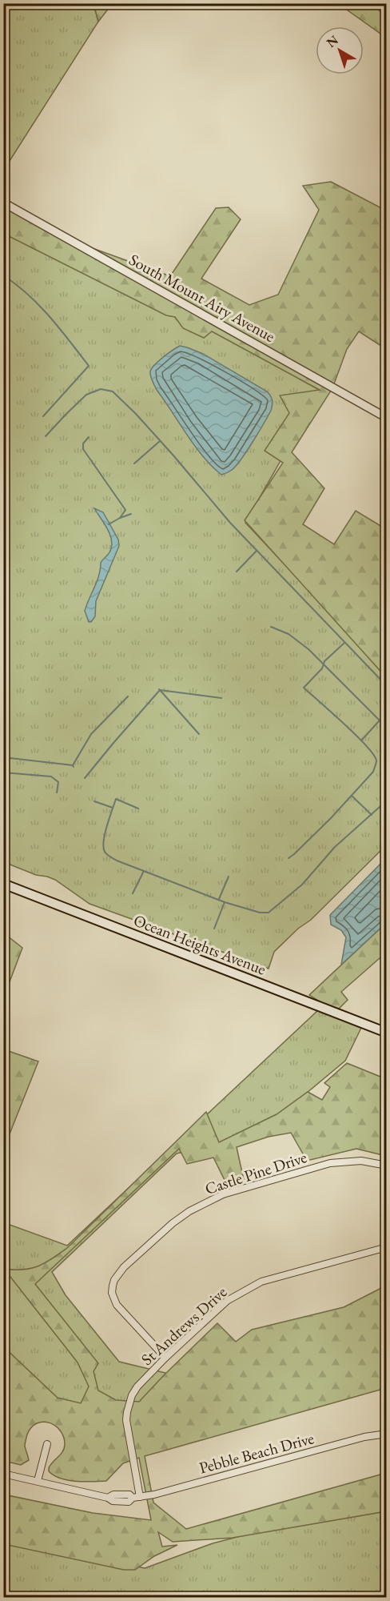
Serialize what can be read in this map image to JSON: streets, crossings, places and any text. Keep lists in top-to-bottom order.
{
  "streets": {
    "main road": ["Ocean Heights Avenue"],
    "street": [
      "South Mount Airy Avenue",
      "Castle Pine Drive",
      "St Andrews Drive",
      "Pebble Beach Drive"
    ]
  },
  "crossings": [
    ["Castle Pine Drive", "St Andrews Drive"],
    ["St Andrews Drive", "Pebble Beach Drive"]
  ],
  "north": "top left"
}
